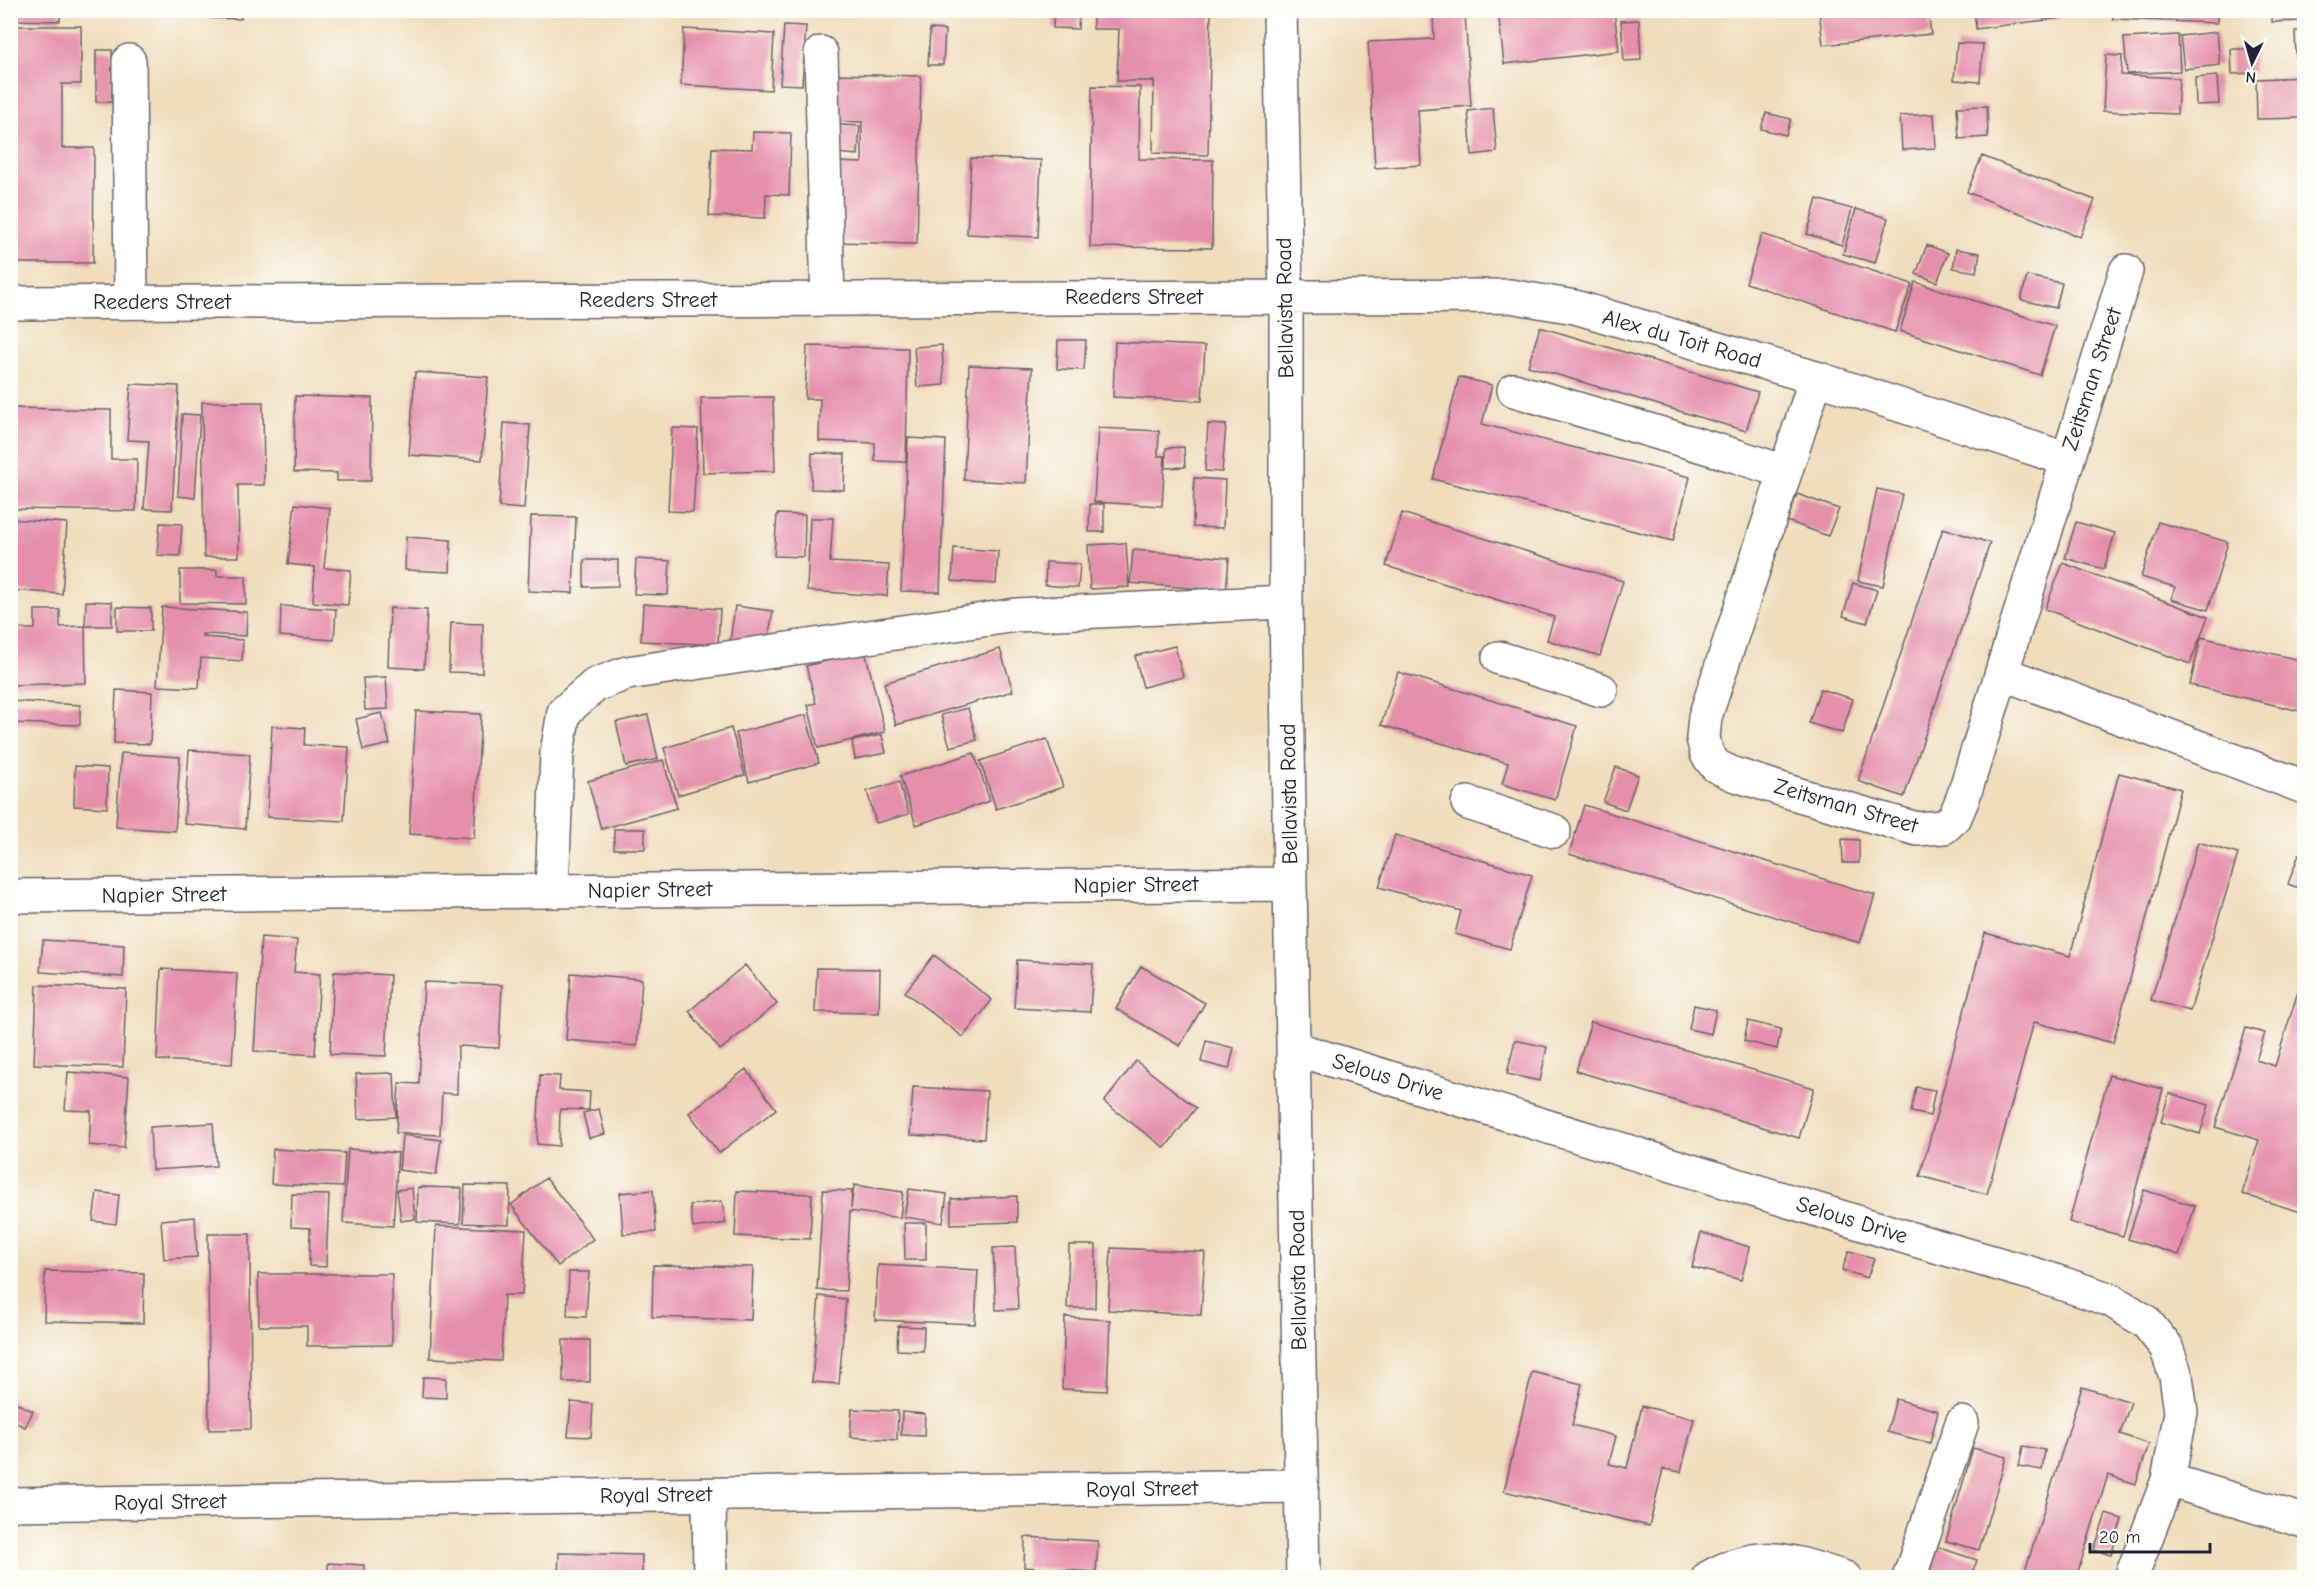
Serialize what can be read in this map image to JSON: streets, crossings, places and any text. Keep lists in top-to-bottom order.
{
  "streets": {
    "street": [
      "Reeders Street",
      "Bellavista Road",
      "Alex du Toit Road",
      "Zeitsman Street",
      "Napier Street",
      "Selous Drive",
      "Royal Street"
    ]
  },
  "crossings": [
    ["Reeders Street", "Bellavista Road"],
    ["Reeders Street", "Alex du Toit Road"],
    ["Bellavista Road", "Alex du Toit Road"],
    ["Bellavista Road", "Napier Street"],
    ["Bellavista Road", "Selous Drive"],
    ["Bellavista Road", "Royal Street"],
    ["Alex du Toit Road", "Zeitsman Street"]
  ],
  "scale_bar": "20 m",
  "north": "bottom"
}
